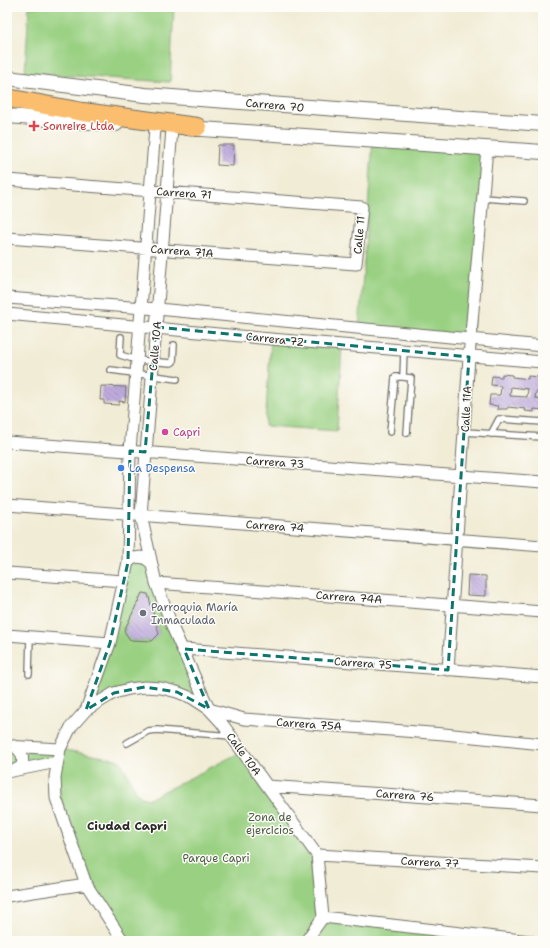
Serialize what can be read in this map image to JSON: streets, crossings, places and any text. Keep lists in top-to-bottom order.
{
  "streets": {
    "street": [
      "Carrera 70",
      "Carrera 71",
      "Calle 11",
      "Carrera 71A",
      "Carrera 72",
      "Calle 10A",
      "Calle 11A",
      "Carrera 73",
      "Carrera 74",
      "Carrera 74A",
      "Carrera 75",
      "Carrera 75A",
      "Carrera 76",
      "Carrera 77"
    ]
  },
  "crossings": [
    ["Carrera 71", "Calle 11"],
    ["Carrera 71", "Calle 10A"],
    ["Calle 11", "Carrera 71A"],
    ["Carrera 71A", "Calle 10A"],
    ["Carrera 72", "Calle 10A"],
    ["Carrera 72", "Calle 11A"],
    ["Calle 10A", "Carrera 73"],
    ["Calle 10A", "Carrera 74"],
    ["Calle 10A", "Carrera 74A"],
    ["Calle 10A", "Carrera 75"],
    ["Calle 10A", "Carrera 75A"],
    ["Calle 10A", "Carrera 76"],
    ["Calle 10A", "Carrera 77"],
    ["Calle 11A", "Carrera 73"],
    ["Calle 11A", "Carrera 74"],
    ["Calle 11A", "Carrera 74A"],
    ["Calle 11A", "Carrera 75"]
  ],
  "districts": ["Ciudad Capri"],
  "parks": ["Zona de ejercicios", "Parque Capri"],
  "places": {
    "health": ["Sonreire Ltda"],
    "other": ["Capri", "La Despensa", "Parroquia María Inmaculada"]
  }
}
